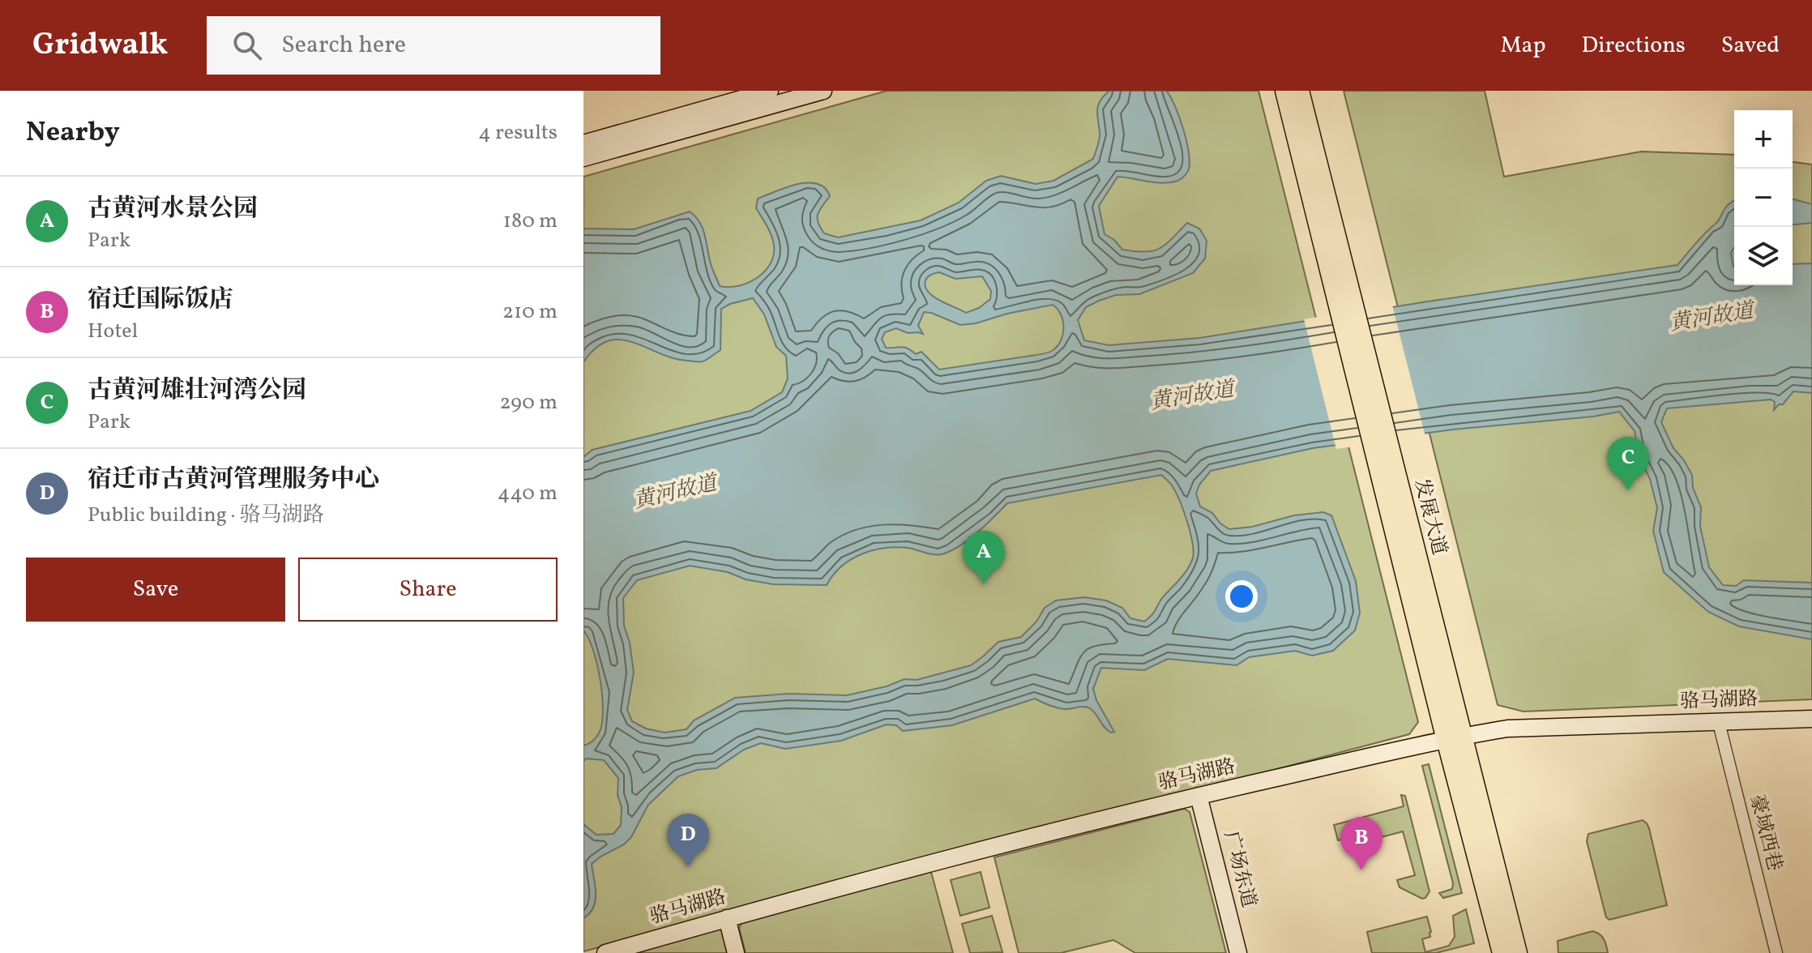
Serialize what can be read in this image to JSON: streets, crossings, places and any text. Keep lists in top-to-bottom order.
{
  "streets": {
    "main road": ["发展大道"],
    "street": ["骆马湖路", "豪域西巷", "广场东道"]
  },
  "crossings": [
    ["发展大道", "骆马湖路"],
    ["骆马湖路", "豪域西巷"],
    ["骆马湖路", "广场东道"]
  ],
  "water": ["黄河故道"],
  "page": {
    "header": "Gridwalk",
    "search": "Search here",
    "nav": ["Map", "Directions", "Saved"],
    "heading": ["Nearby", "4 results"],
    "map_buttons": ["+", "−"],
    "list": [
      {
        "mark": "A",
        "name": "古黄河水景公园",
        "note": "Park",
        "value": "180 m"
      },
      {
        "mark": "B",
        "name": "宿迁国际饭店",
        "note": "Hotel",
        "value": "210 m"
      },
      {
        "mark": "C",
        "name": "古黄河雄壮河湾公园",
        "note": "Park",
        "value": "290 m"
      },
      {
        "mark": "D",
        "name": "宿迁市古黄河管理服务中心",
        "note": "Public building · 骆马湖路",
        "value": "440 m"
      }
    ],
    "pins": [
      "C",
      "A",
      "D",
      "B"
    ],
    "buttons": ["Save", "Share"]
  }
}
